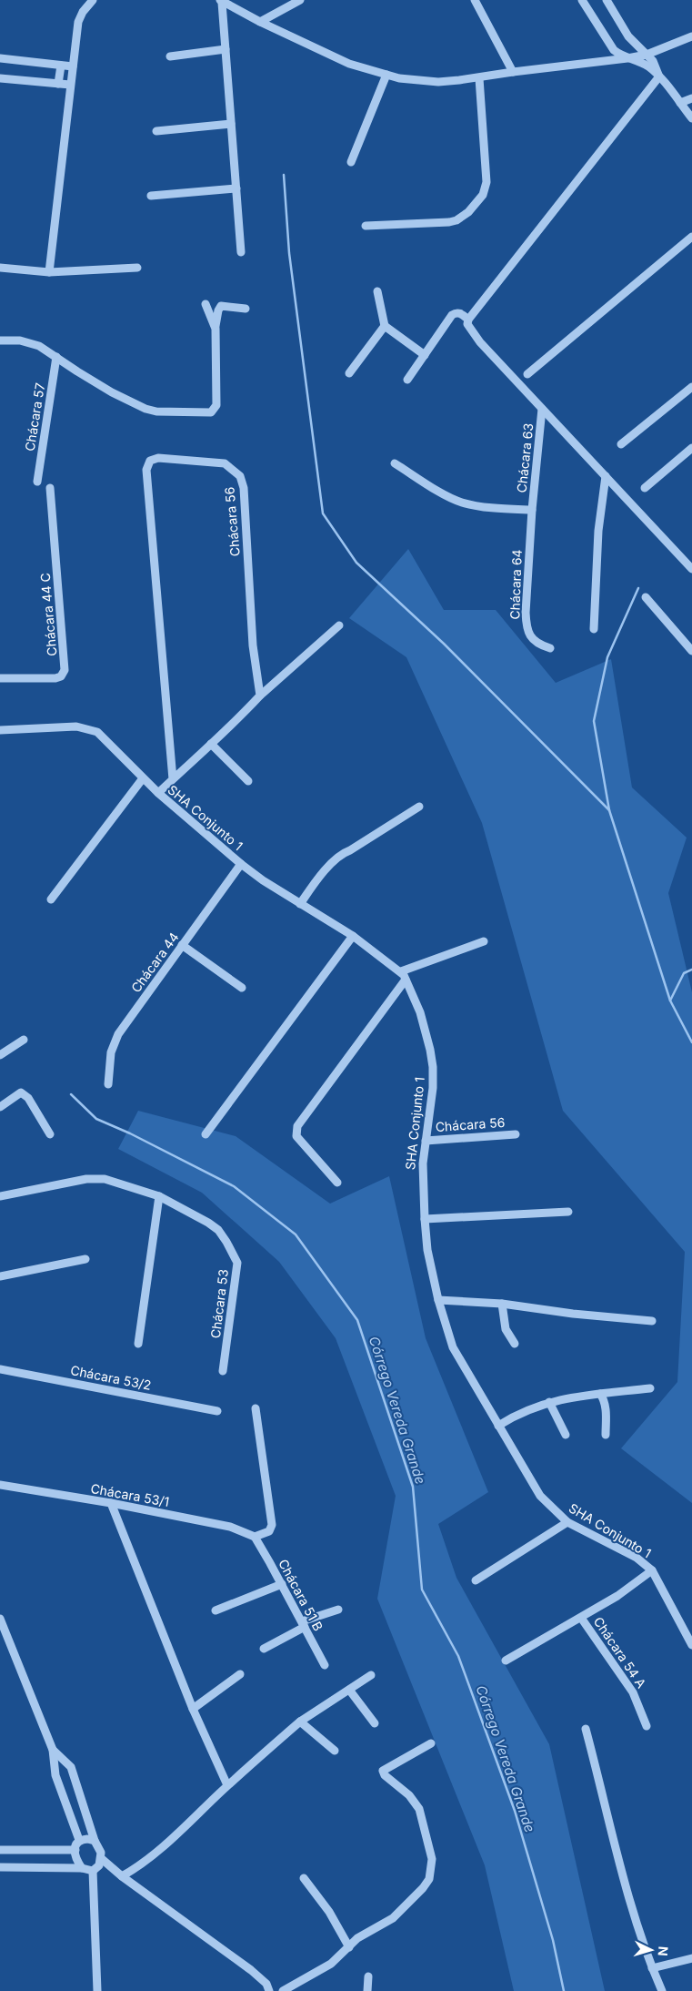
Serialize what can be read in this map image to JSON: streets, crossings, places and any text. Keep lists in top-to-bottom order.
{
  "streets": {
    "street": [
      "Chácara 57",
      "Chácara 63",
      "Chácara 56",
      "Chácara 64",
      "Chácara 44 C",
      "SHA Conjunto 1",
      "Chácara 44",
      "Chácara 53",
      "Chácara 53/2",
      "Chácara 53/1",
      "Chácara 51 B",
      "Chácara 54 A"
    ]
  },
  "crossings": [
    ["Chácara 63", "Chácara 64"],
    ["Chácara 56", "SHA Conjunto 1"],
    ["SHA Conjunto 1", "Chácara 44"],
    ["SHA Conjunto 1", "Chácara 54 A"],
    ["Chácara 53/1", "Chácara 51 B"]
  ],
  "water": ["Córrego Vereda Grande"],
  "north": "right"
}
